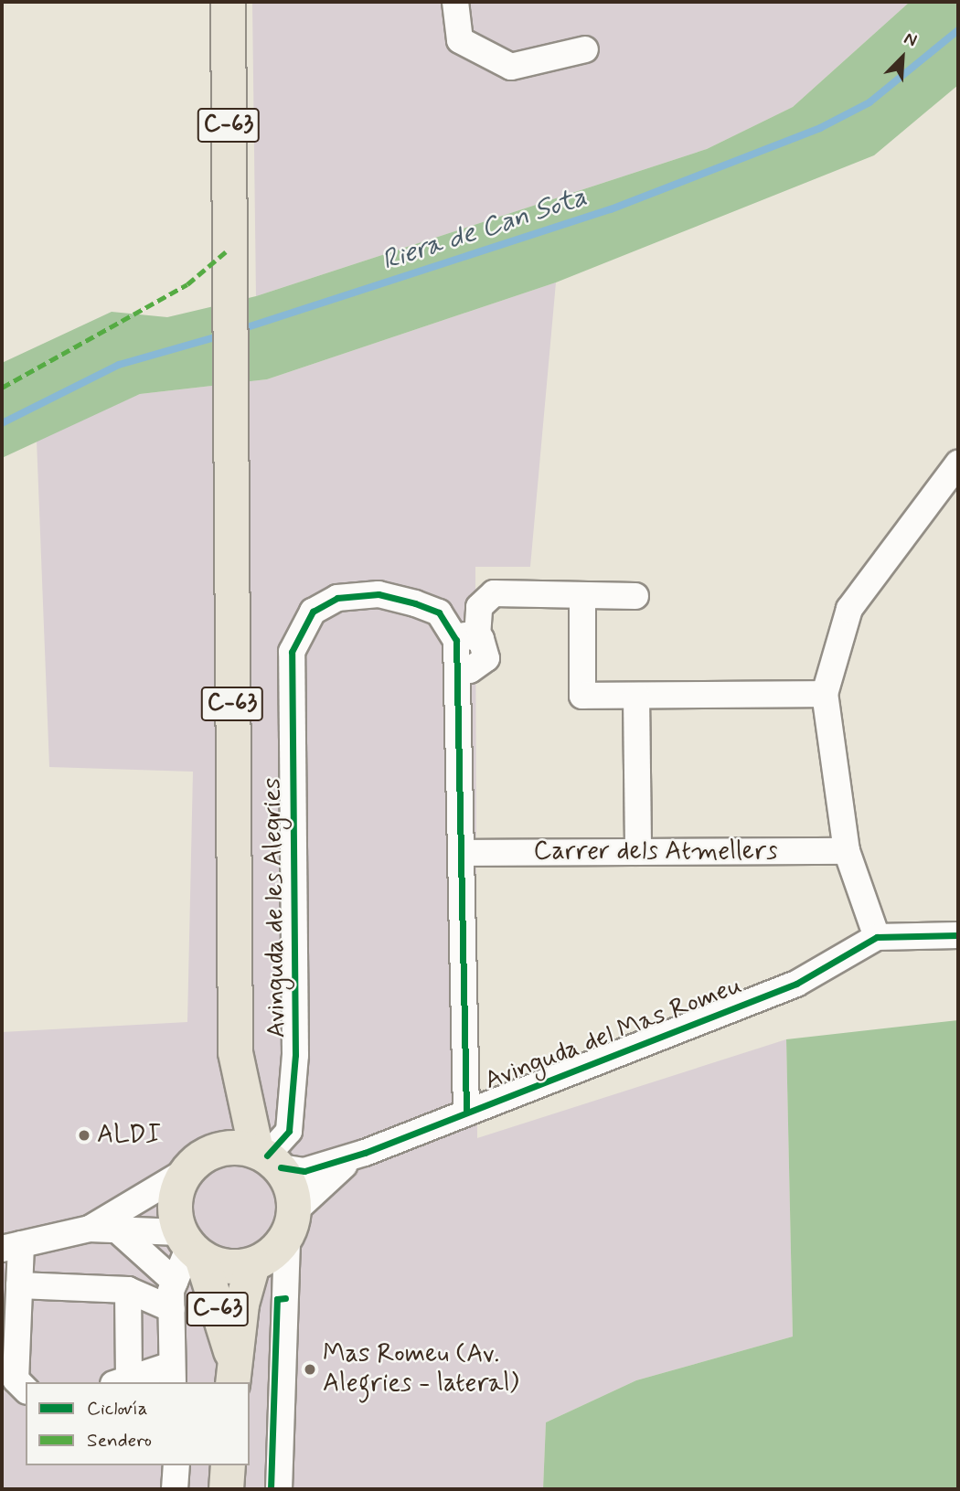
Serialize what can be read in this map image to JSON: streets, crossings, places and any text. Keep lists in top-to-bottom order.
{
  "streets": {
    "main road": ["C-63", "Avinguda de les Alegries"],
    "street": ["Carrer dels Atmellers", "Avinguda del Mas Romeu"]
  },
  "crossings": [
    ["C-63", "Avinguda de les Alegries"],
    ["C-63", "Avinguda del Mas Romeu"],
    ["Avinguda de les Alegries", "Avinguda del Mas Romeu"]
  ],
  "water": ["Riera de Can Sota"],
  "places": ["ALDI", "Mas Romeu (Av. Alegries - lateral)"],
  "legend": ["Ciclovía", "Sendero"],
  "north": "top right"
}
